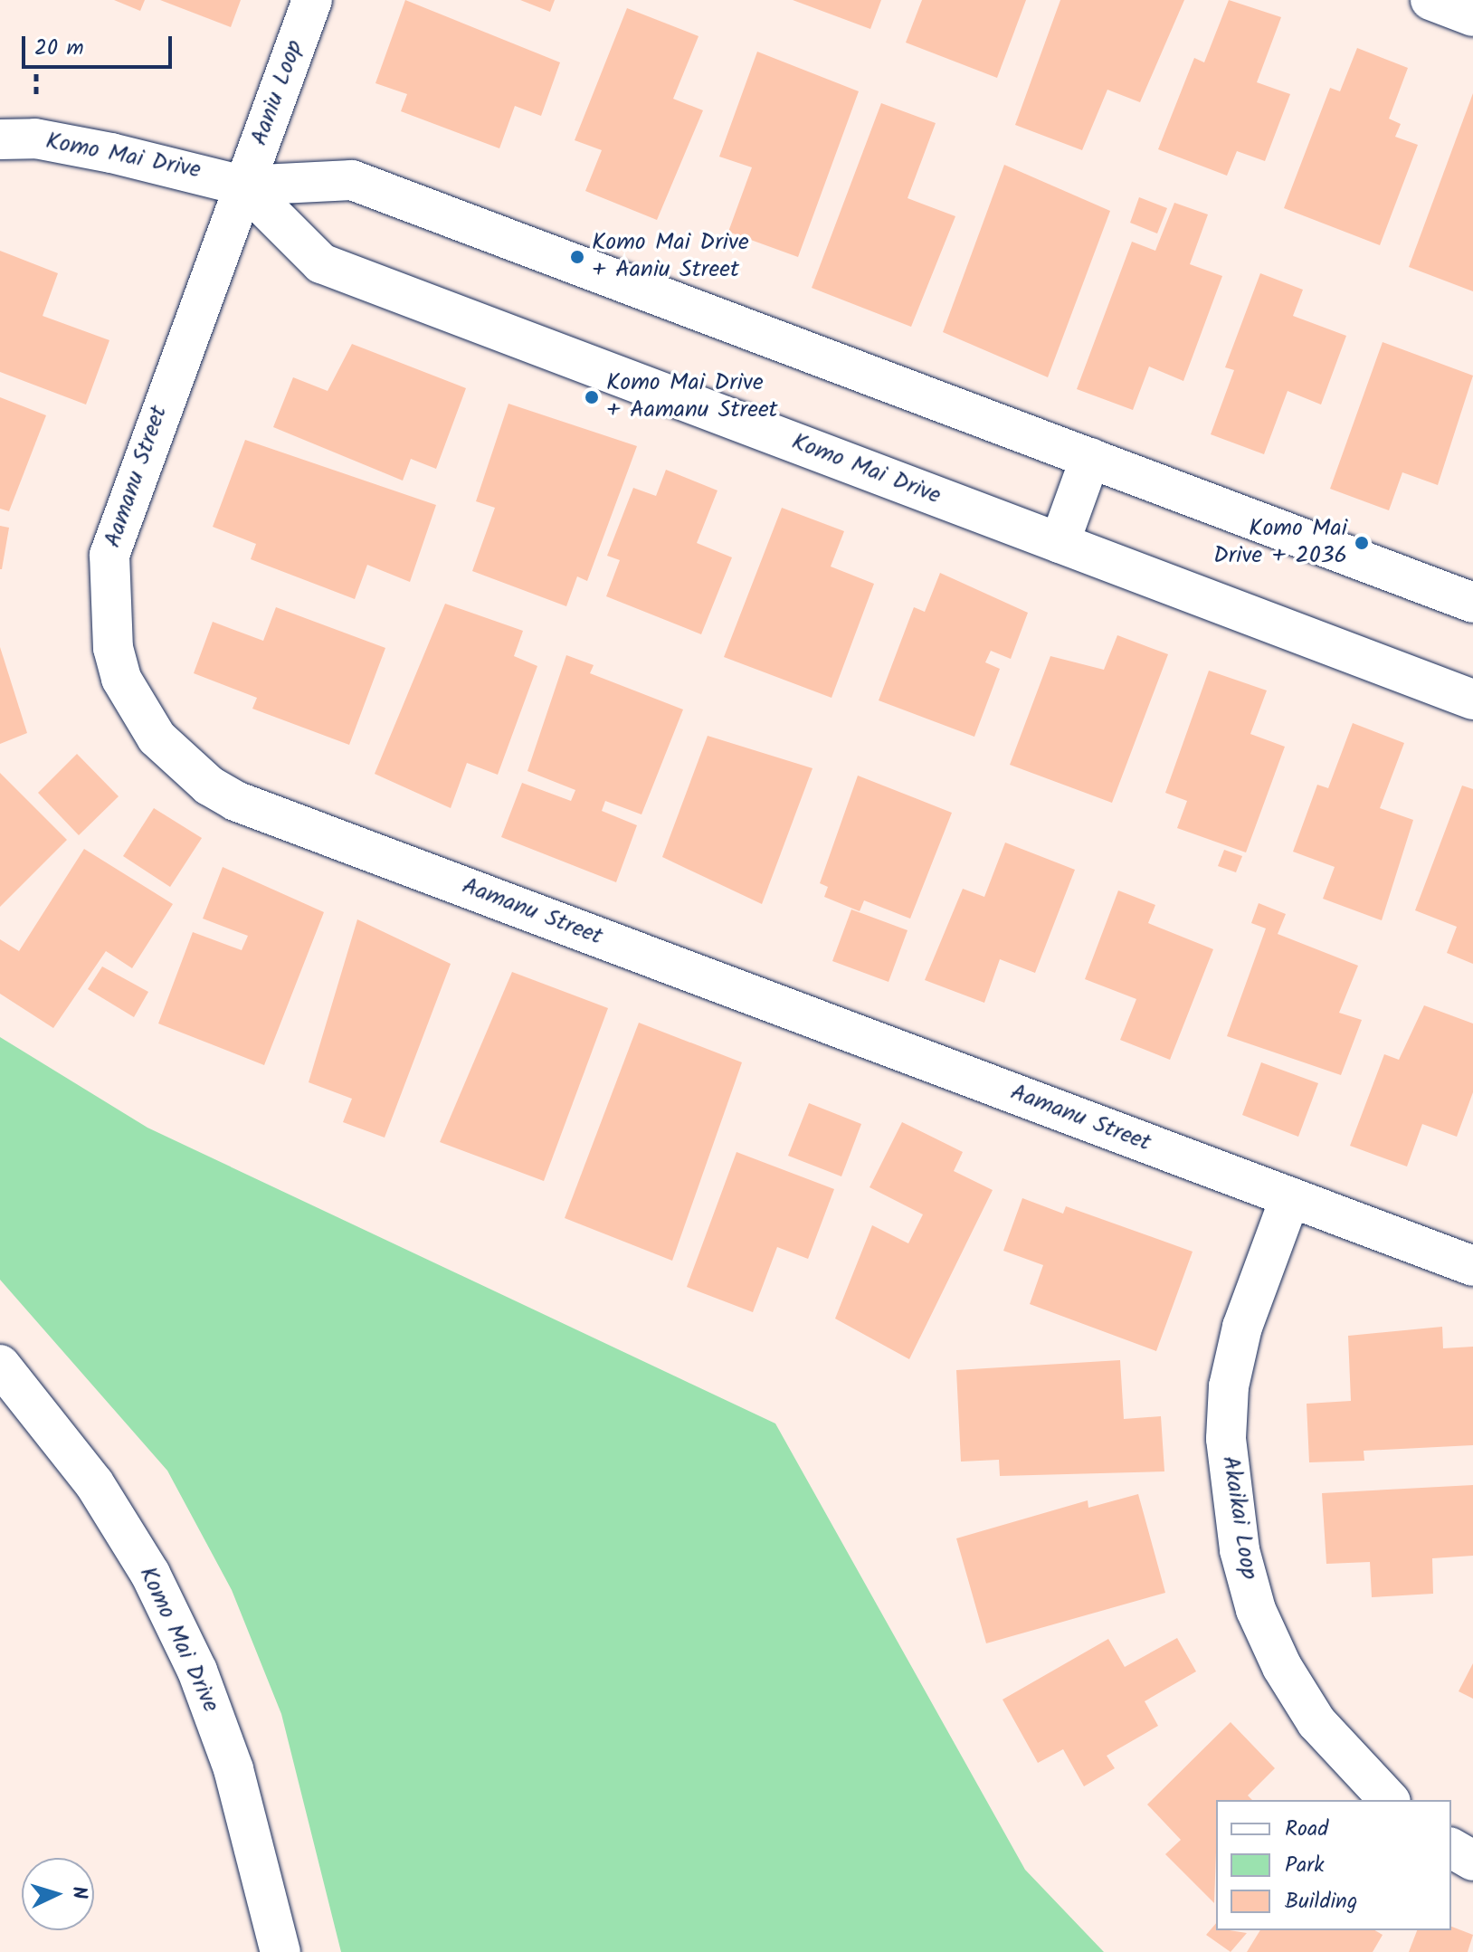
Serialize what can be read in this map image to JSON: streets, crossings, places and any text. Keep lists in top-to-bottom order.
{
  "streets": {
    "main road": [
      "Aaniu Loop",
      "Komo Mai Drive",
      "Aamanu Street",
      "Akaikai Loop"
    ]
  },
  "crossings": [
    ["Aaniu Loop", "Komo Mai Drive"],
    ["Aaniu Loop", "Aamanu Street"],
    ["Komo Mai Drive", "Aamanu Street"],
    ["Aamanu Street", "Akaikai Loop"]
  ],
  "places": ["Komo Mai Drive + Aaniu Street", "Komo Mai Drive + Aamanu Street", "Komo Mai Drive + 2036"],
  "legend": ["Road", "Park", "Building"],
  "scale_bar": "20 m",
  "north": "right"
}
